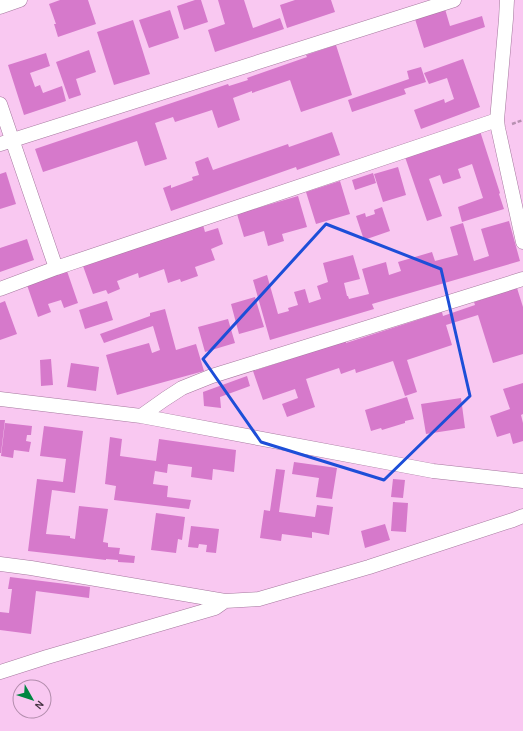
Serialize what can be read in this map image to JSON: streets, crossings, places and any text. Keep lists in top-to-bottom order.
{
  "north": "bottom right"
}
